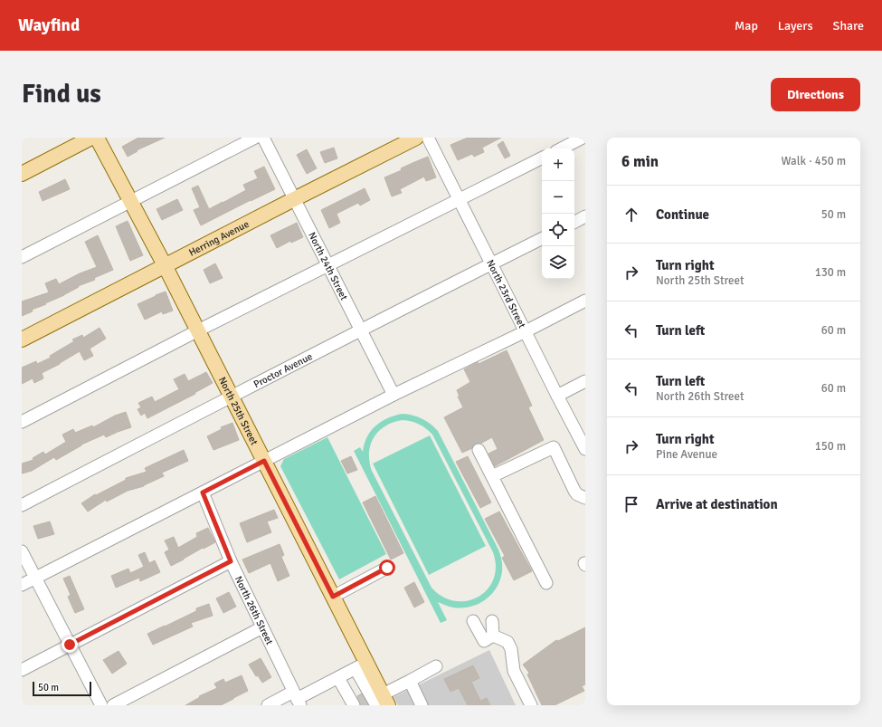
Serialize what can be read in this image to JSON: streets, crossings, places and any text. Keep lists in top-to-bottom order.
{
  "streets": {
    "main road": ["Herring Avenue", "North 25th Street"],
    "street": [
      "North 24th Street",
      "North 23rd Street",
      "Proctor Avenue",
      "North 26th Street"
    ]
  },
  "crossings": [
    ["Herring Avenue", "North 24th Street"],
    ["Herring Avenue", "North 25th Street"],
    ["North 24th Street", "Proctor Avenue"],
    ["North 23rd Street", "Proctor Avenue"],
    ["Proctor Avenue", "North 25th Street"]
  ],
  "scale_bar": "50 m",
  "page": {
    "header": "Wayfind",
    "nav": ["Map", "Layers", "Share"],
    "buttons": "Directions",
    "title": "Find us",
    "heading": ["6 min", "Walk · 450 m"],
    "map_buttons": ["+", "−"],
    "list": [
      ["Continue", "50 m"],
      ["Turn right", "North 25th Street", "130 m"],
      ["Turn left", "60 m"],
      ["Turn left", "North 26th Street", "60 m"],
      ["Turn right", "Pine Avenue", "150 m"],
      "Arrive at destination"
    ],
    "scale": "50 m"
  }
}
